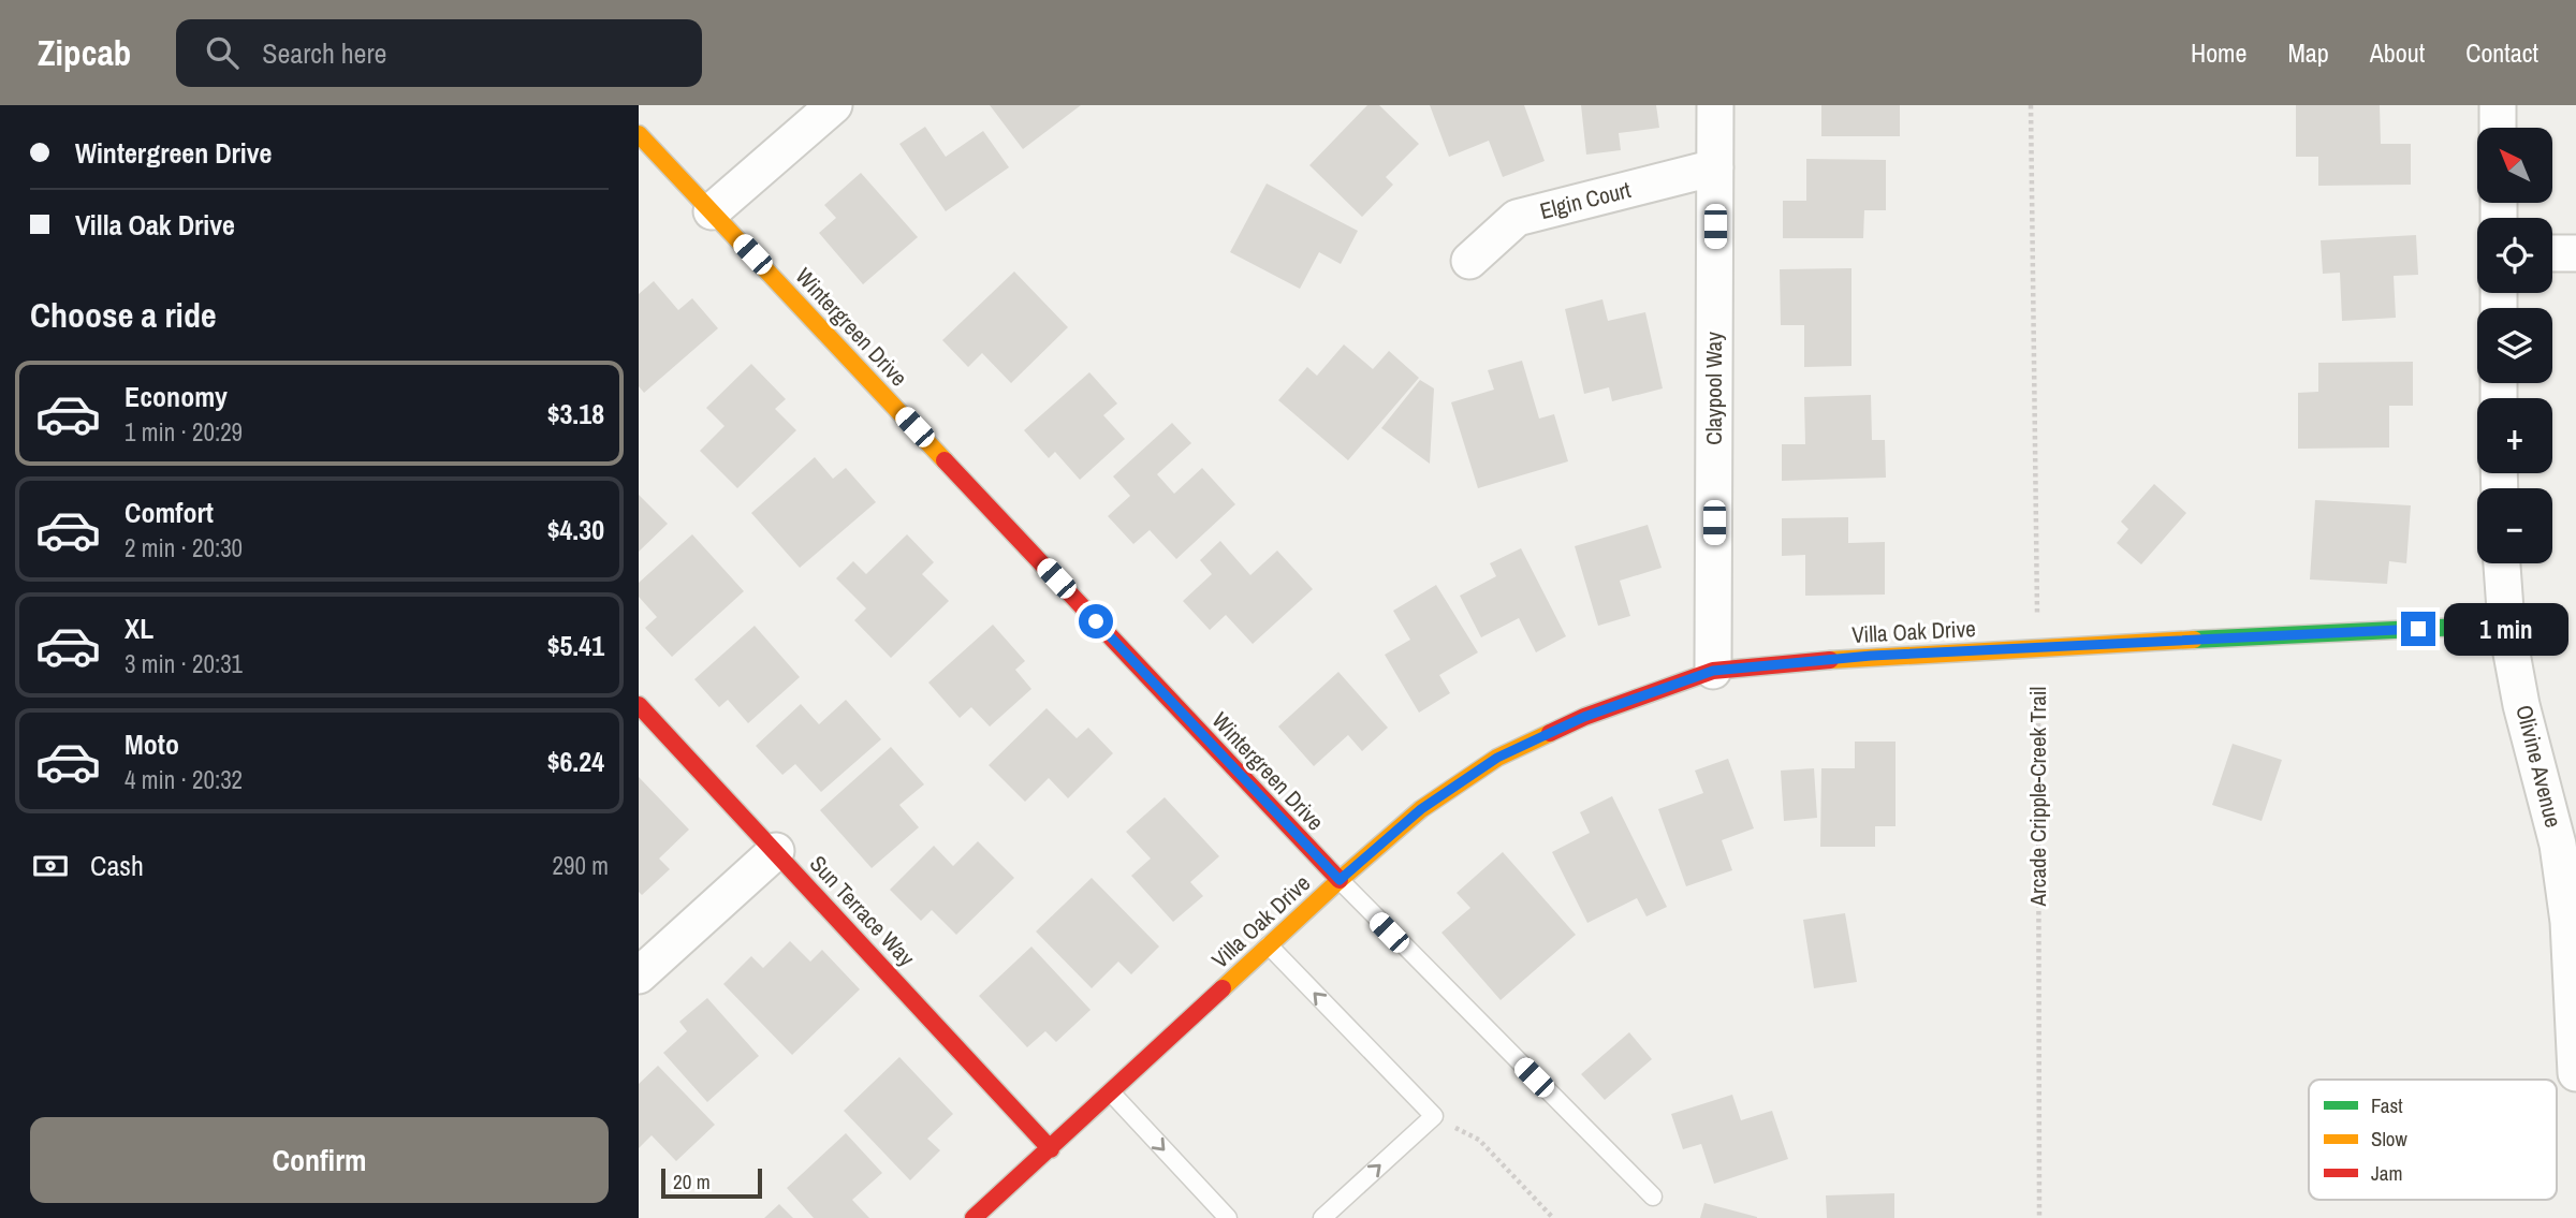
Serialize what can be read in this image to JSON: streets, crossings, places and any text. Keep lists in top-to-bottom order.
{
  "streets": {
    "street": [
      "Elgin Court",
      "Wintergreen Drive",
      "Claypool Way",
      "Villa Oak Drive",
      "Olivine Avenue",
      "Sun Terrace Way"
    ],
    "path": ["Arcade Cripple-Creek Trail"]
  },
  "crossings": [
    ["Elgin Court", "Claypool Way"],
    ["Wintergreen Drive", "Villa Oak Drive"],
    ["Claypool Way", "Villa Oak Drive"],
    ["Villa Oak Drive", "Olivine Avenue"],
    ["Villa Oak Drive", "Arcade Cripple-Creek Trail"],
    ["Villa Oak Drive", "Sun Terrace Way"]
  ],
  "legend": ["Fast", "Slow", "Jam"],
  "scale_bar": "20 m",
  "north": "top left",
  "page": {
    "header": "Zipcab",
    "search": "Search here",
    "nav": [
      "Home",
      "Map",
      "About",
      "Contact"
    ],
    "banner": ["Wintergreen Drive", "Villa Oak Drive"],
    "map_buttons": ["+", "−"],
    "heading": "Choose a ride",
    "list": [
      {
        "name": "Economy",
        "note": "1 min · 20:29",
        "value": "$3.18"
      },
      {
        "name": "Comfort",
        "note": "2 min · 20:30",
        "value": "$4.30"
      },
      {
        "name": "XL",
        "note": "3 min · 20:31",
        "value": "$5.41"
      },
      {
        "name": "Moto",
        "note": "4 min · 20:32",
        "value": "$6.24"
      }
    ],
    "bubble": "1 min",
    "pay": ["Cash", "290 m"],
    "buttons": "Confirm",
    "scale": "20 m"
  }
}
